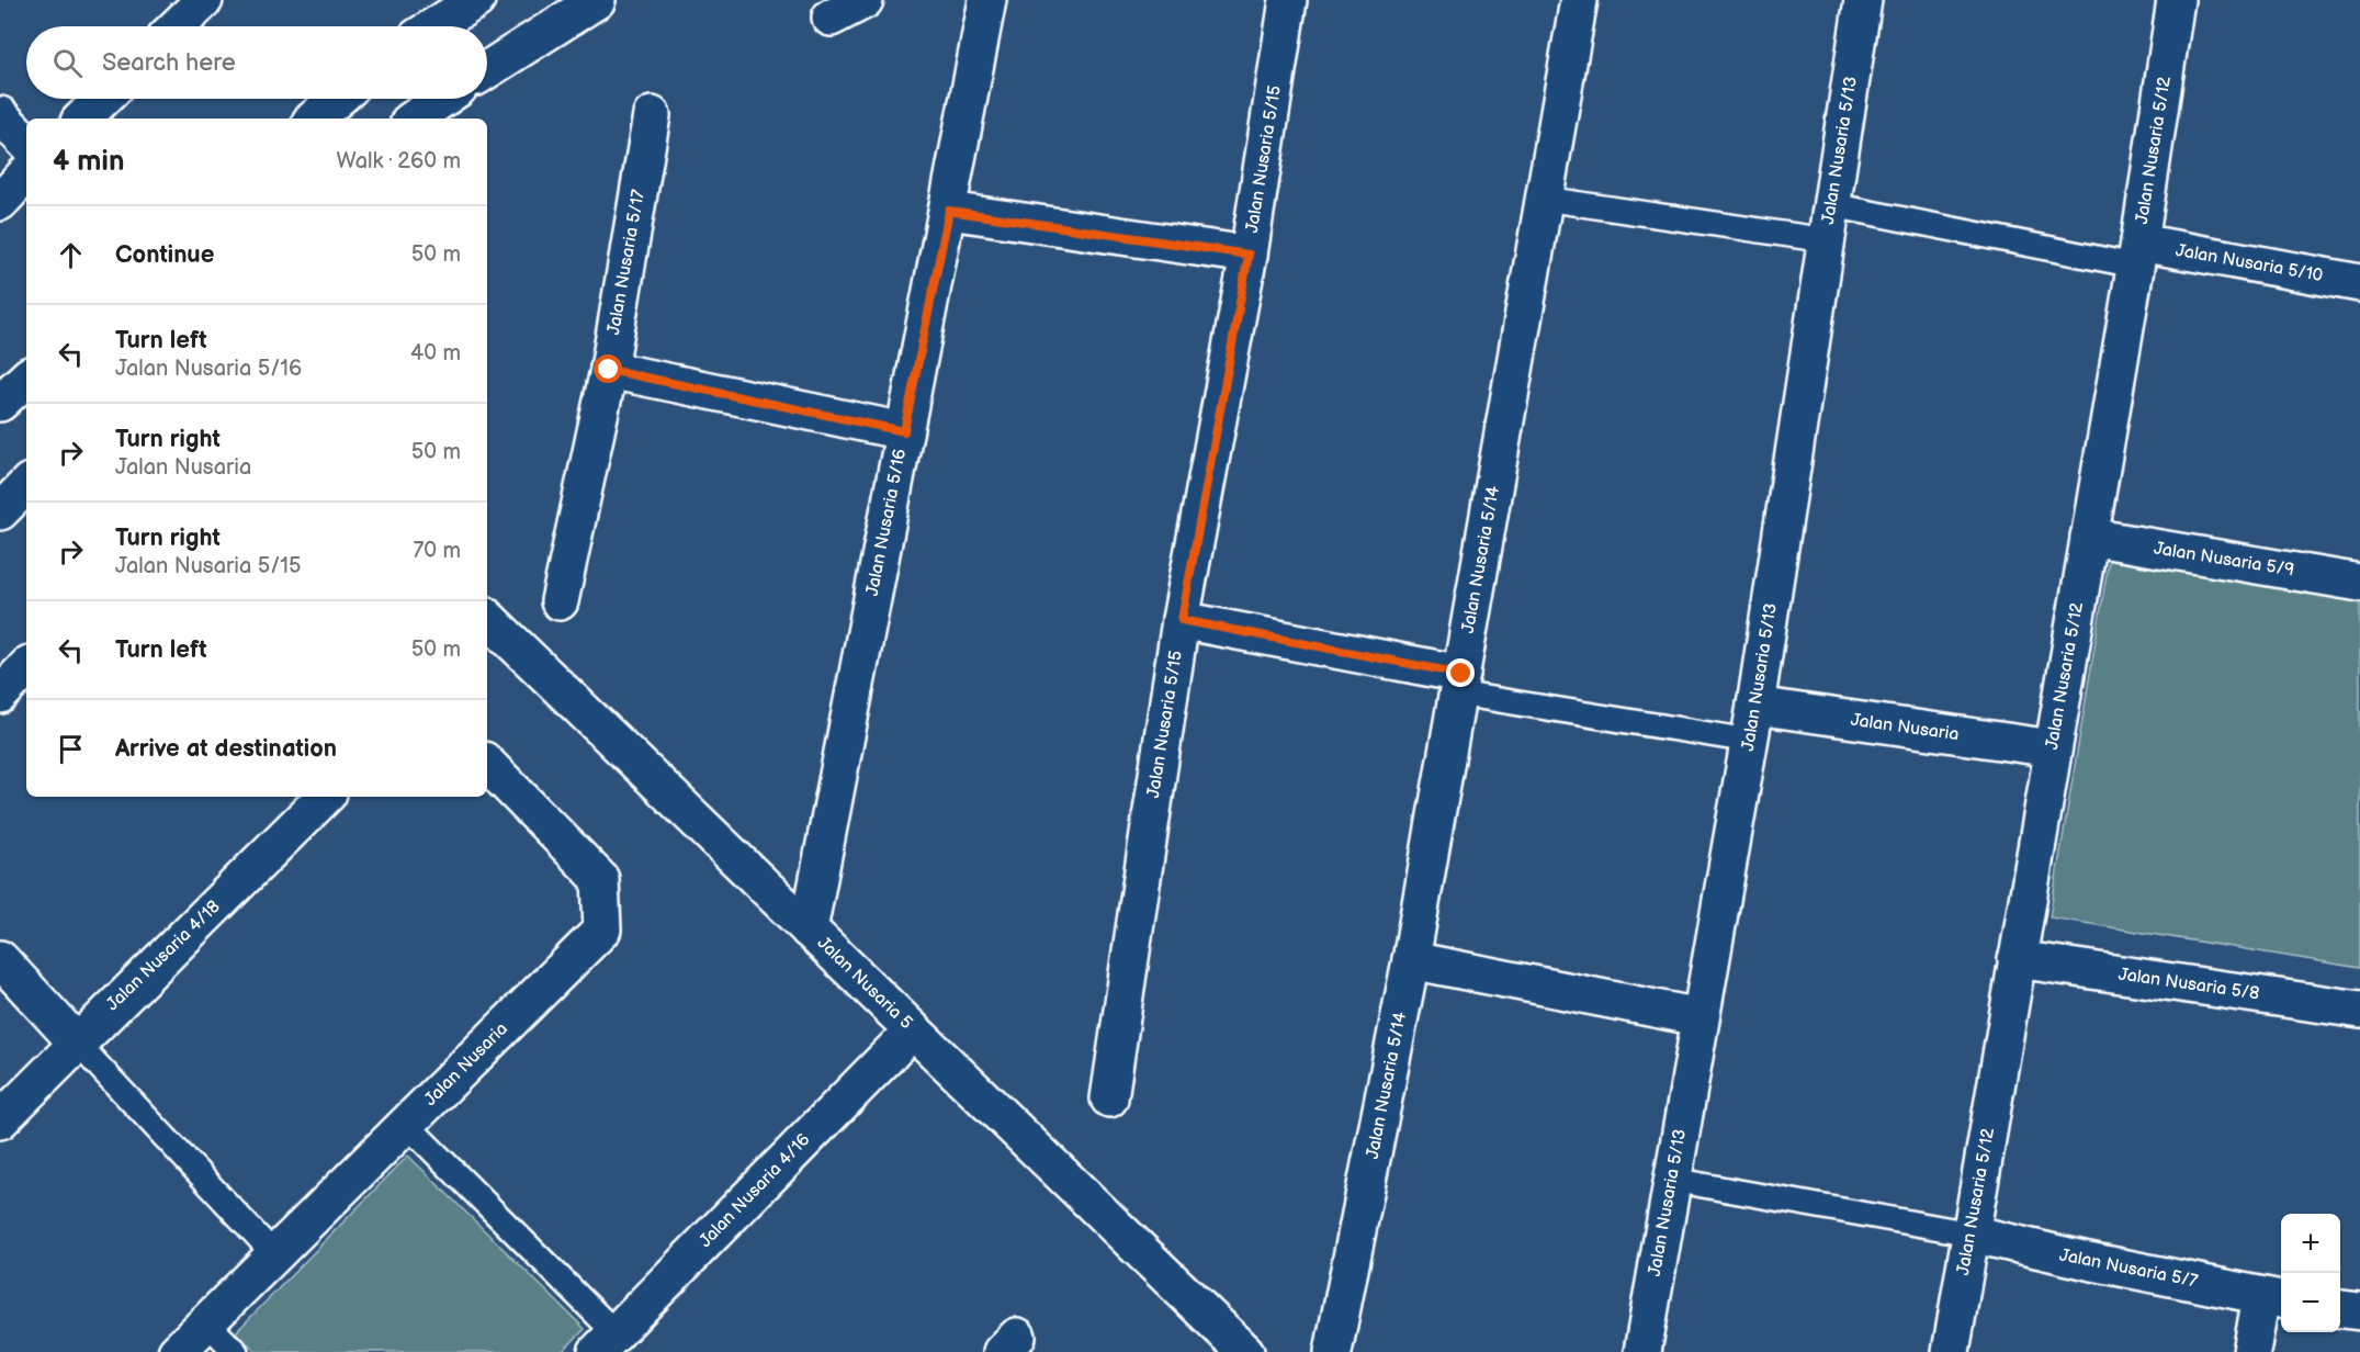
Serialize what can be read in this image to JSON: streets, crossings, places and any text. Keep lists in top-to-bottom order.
{
  "streets": {
    "street": [
      "Jalan Nusaria 5/13",
      "Jalan Nusaria 5/12",
      "Jalan Nusaria 5/15",
      "Jalan Nusaria 5/17",
      "Jalan Nusaria 5/10",
      "Jalan Nusaria 5/16",
      "Jalan Nusaria 5/14",
      "Jalan Nusaria 5/9",
      "Jalan Nusaria",
      "Jalan Nusaria 4/18",
      "Jalan Nusaria 5",
      "Jalan Nusaria 5/8",
      "Jalan Nusaria 4/16",
      "Jalan Nusaria 5/7"
    ]
  },
  "crossings": [
    ["Jalan Nusaria 5/13", "Jalan Nusaria"],
    ["Jalan Nusaria 5/12", "Jalan Nusaria 5/10"],
    ["Jalan Nusaria 5/12", "Jalan Nusaria 5/9"],
    ["Jalan Nusaria 5/12", "Jalan Nusaria"],
    ["Jalan Nusaria 5/12", "Jalan Nusaria 5/8"],
    ["Jalan Nusaria 5/12", "Jalan Nusaria 5/7"],
    ["Jalan Nusaria 5/16", "Jalan Nusaria 5"],
    ["Jalan Nusaria 5", "Jalan Nusaria 4/16"]
  ],
  "page": {
    "search": "Search here",
    "heading": ["4 min", "Walk · 260 m"],
    "list": [
      ["Continue", "50 m"],
      ["Turn left", "Jalan Nusaria 5/16", "40 m"],
      ["Turn right", "Jalan Nusaria", "50 m"],
      ["Turn right", "Jalan Nusaria 5/15", "70 m"],
      ["Turn left", "50 m"],
      "Arrive at destination"
    ],
    "map_buttons": ["+", "−"]
  }
}
